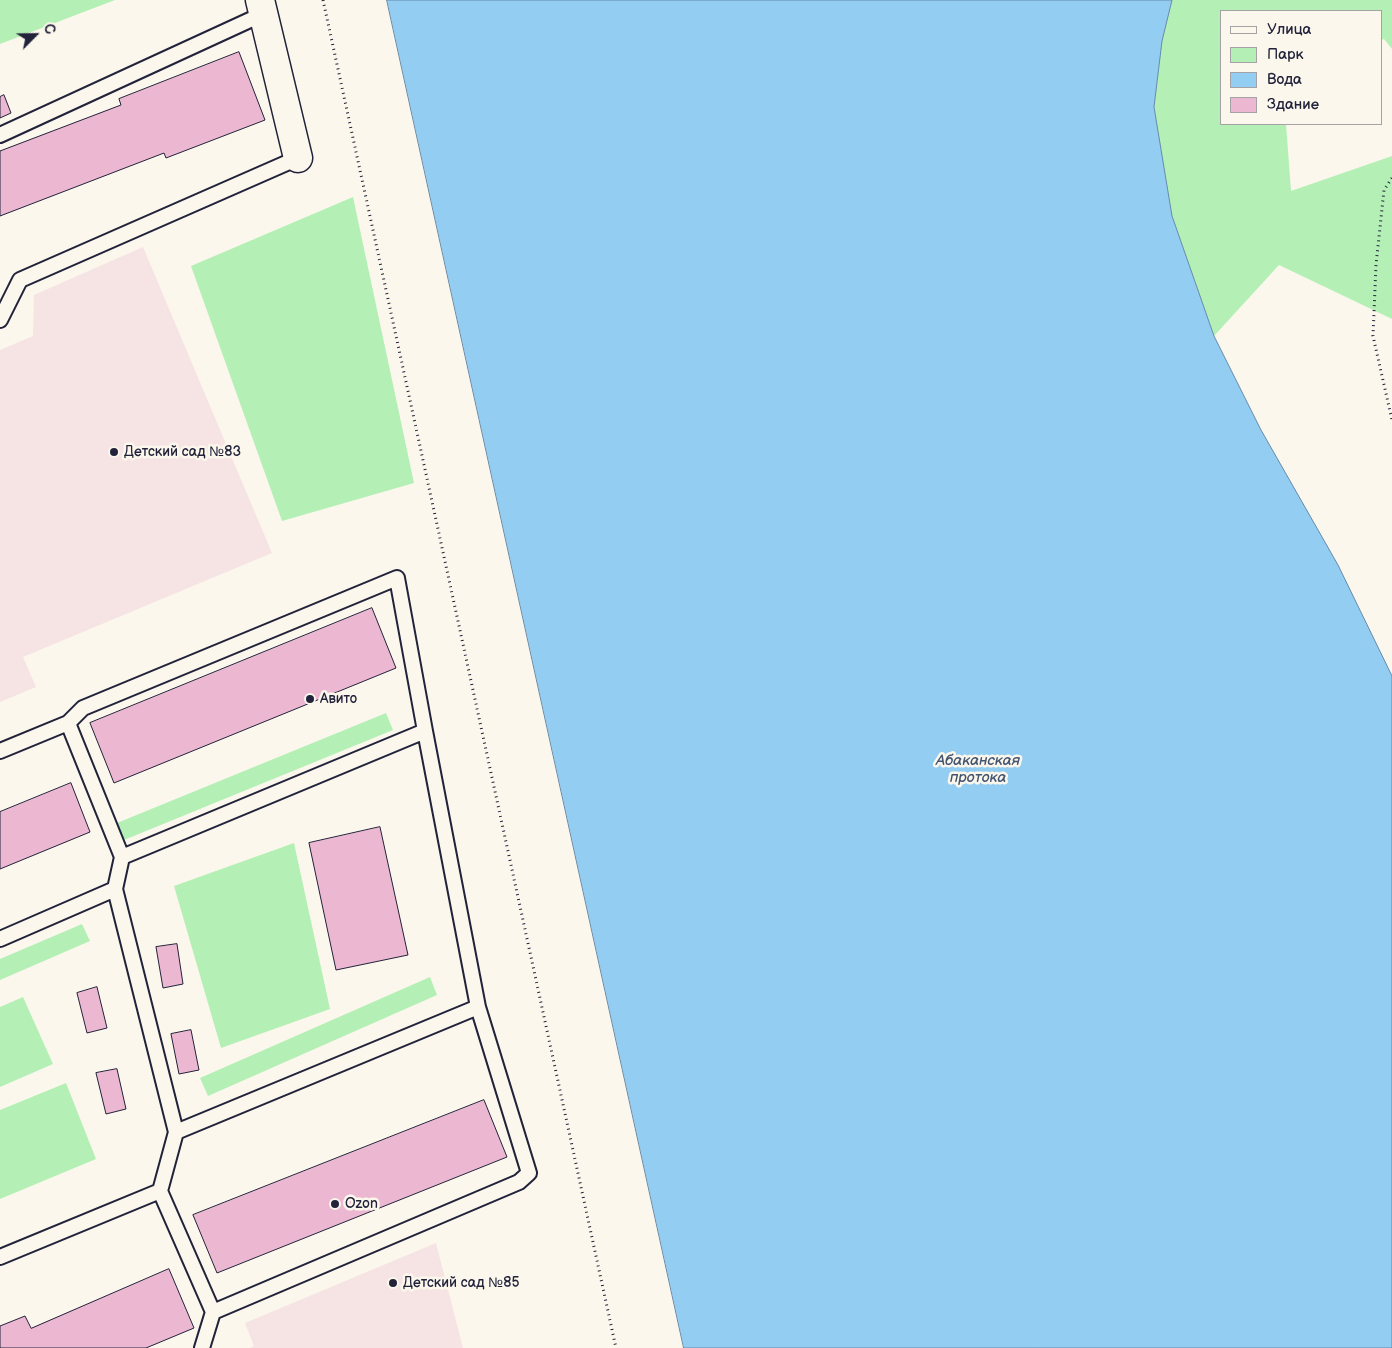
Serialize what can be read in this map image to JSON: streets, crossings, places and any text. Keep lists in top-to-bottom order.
{
  "water": ["Абаканская протока"],
  "places": [
    "Детский сад №83",
    "Авито",
    "Ozon",
    "Детский сад №85"
  ],
  "legend": [
    "Улица",
    "Парк",
    "Вода",
    "Здание"
  ],
  "north": "top right"
}
